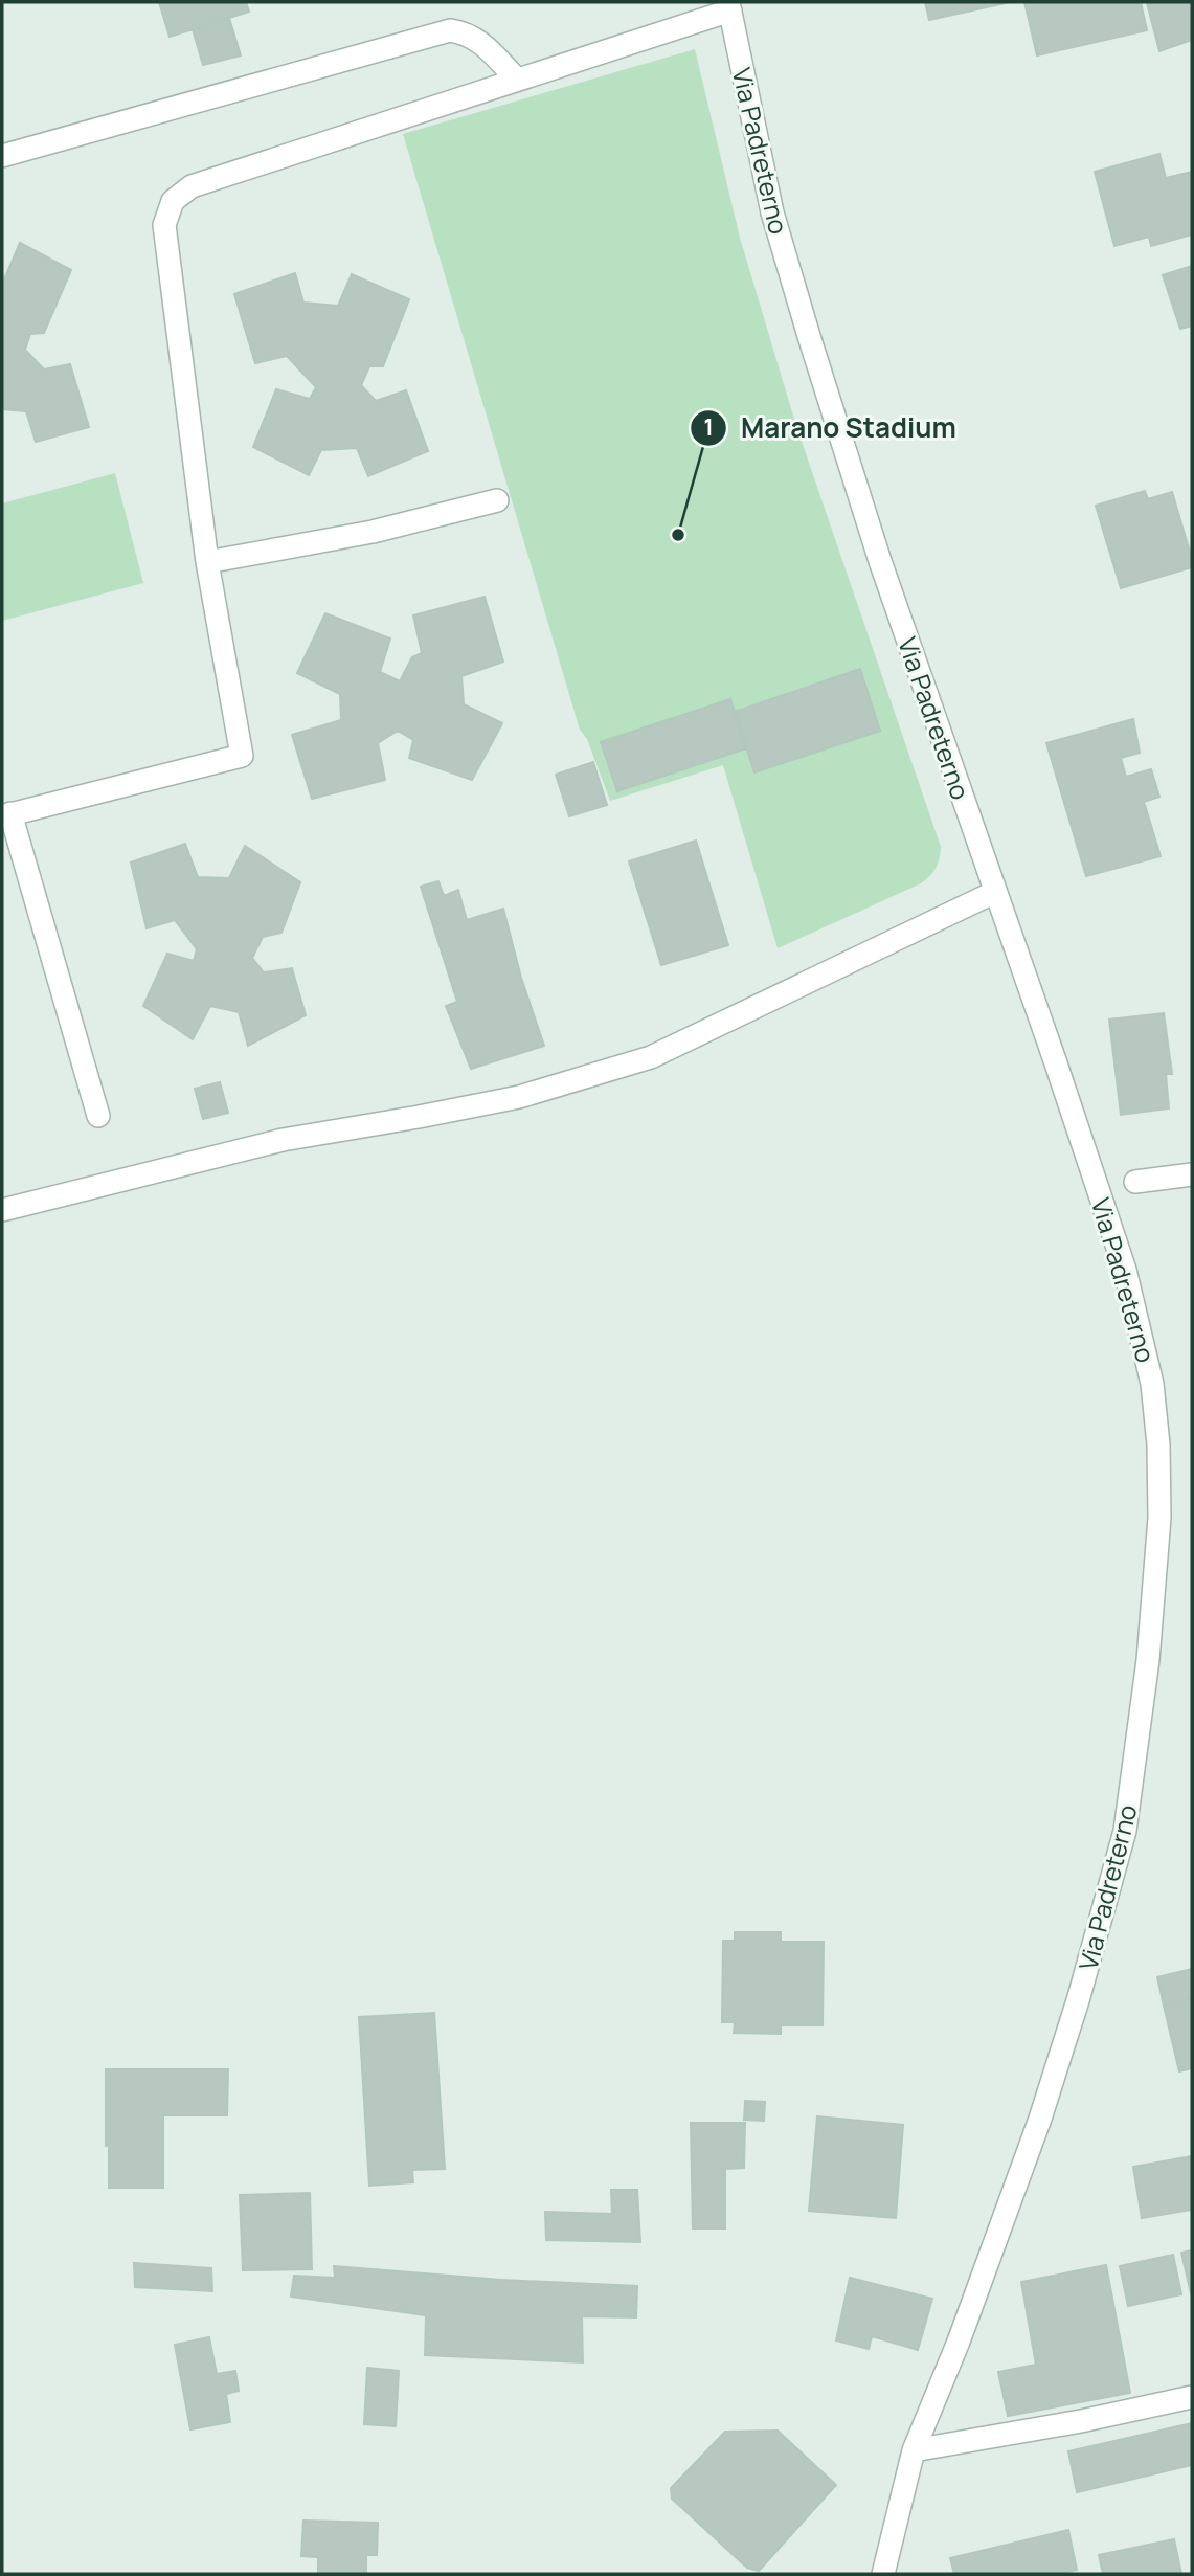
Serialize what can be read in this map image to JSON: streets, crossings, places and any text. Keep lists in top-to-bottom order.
{
  "streets": {
    "street": ["Via Padreterno"]
  },
  "places": ["Marano Stadium"]
}
